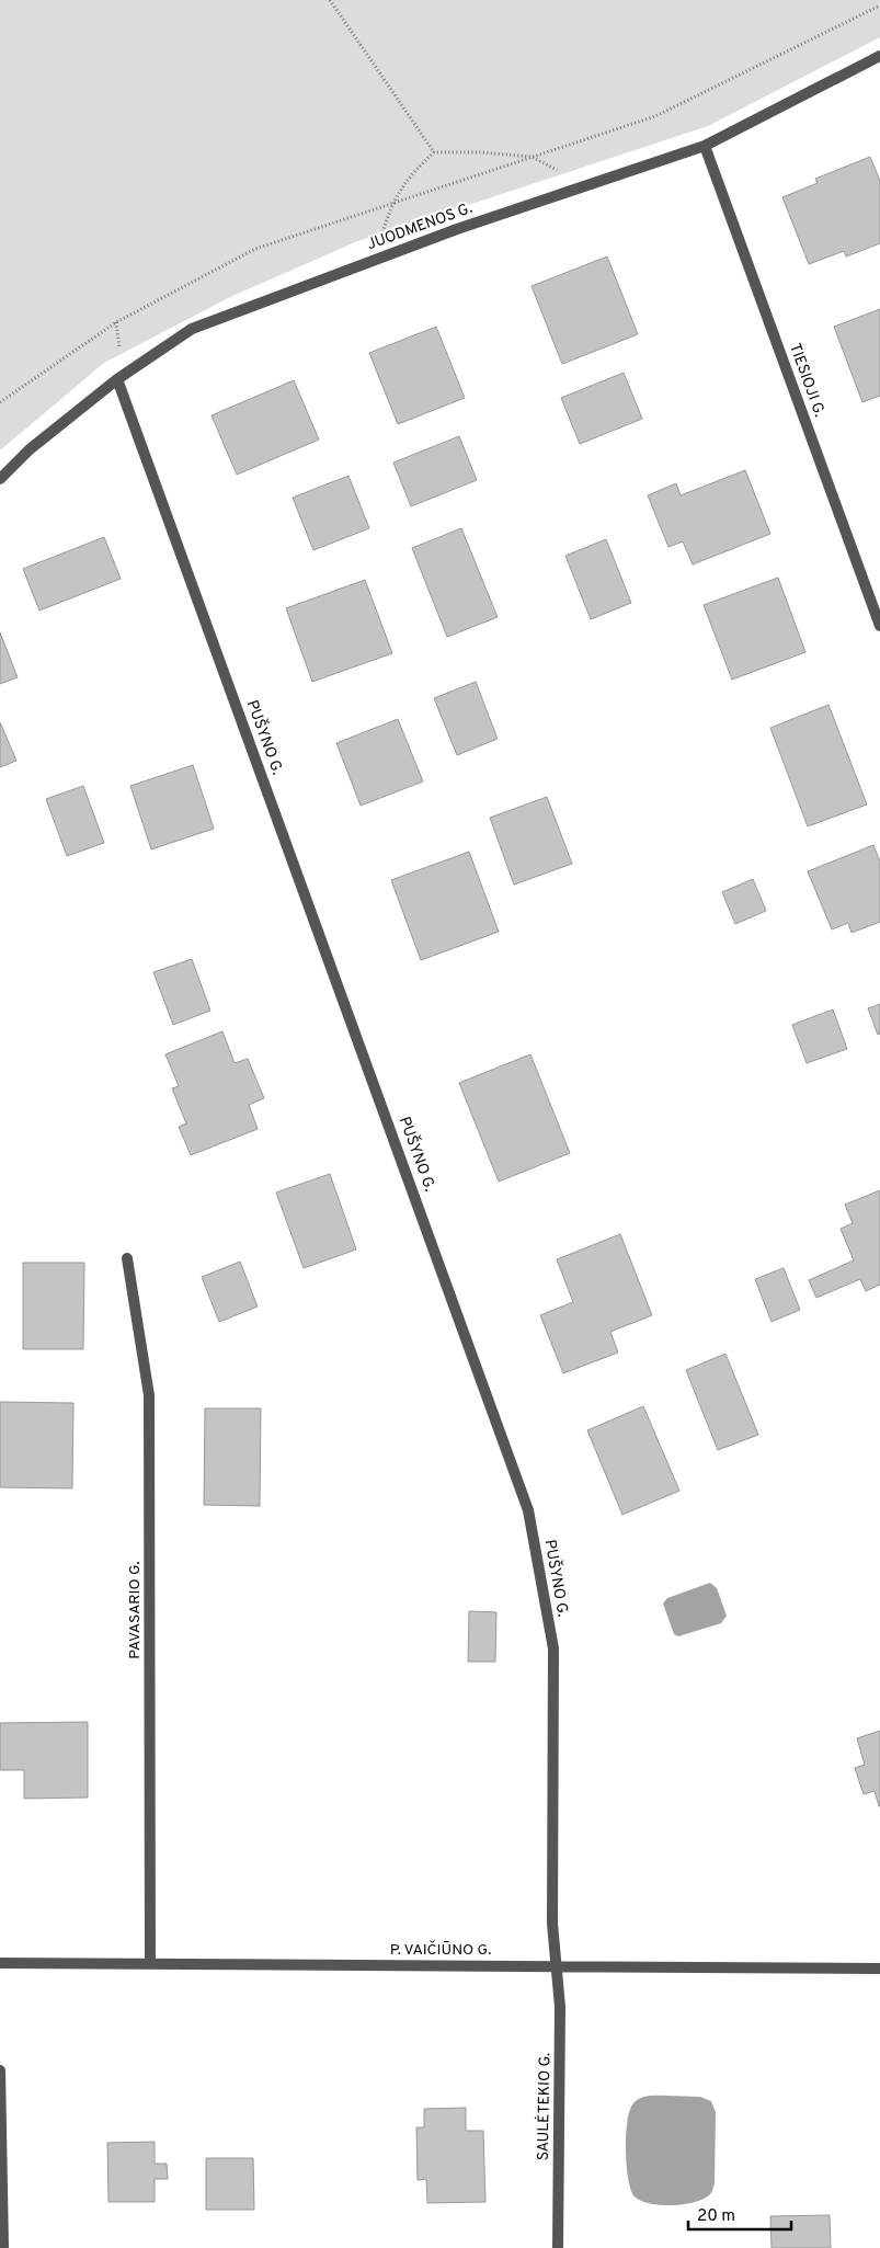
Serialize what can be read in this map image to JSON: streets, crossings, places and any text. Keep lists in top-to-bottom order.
{
  "streets": {
    "street": [
      "JUODMENOS G.",
      "TIESIOJI G.",
      "PUŠYNO G.",
      "PAVASARIO G.",
      "P. VAIČIŪNO G.",
      "SAULĖTEKIO G."
    ]
  },
  "crossings": [
    ["JUODMENOS G.", "TIESIOJI G."],
    ["JUODMENOS G.", "PUŠYNO G."],
    ["PUŠYNO G.", "P. VAIČIŪNO G."],
    ["PUŠYNO G.", "SAULĖTEKIO G."],
    ["PAVASARIO G.", "P. VAIČIŪNO G."],
    ["P. VAIČIŪNO G.", "SAULĖTEKIO G."]
  ],
  "scale_bar": "20 m"
}
